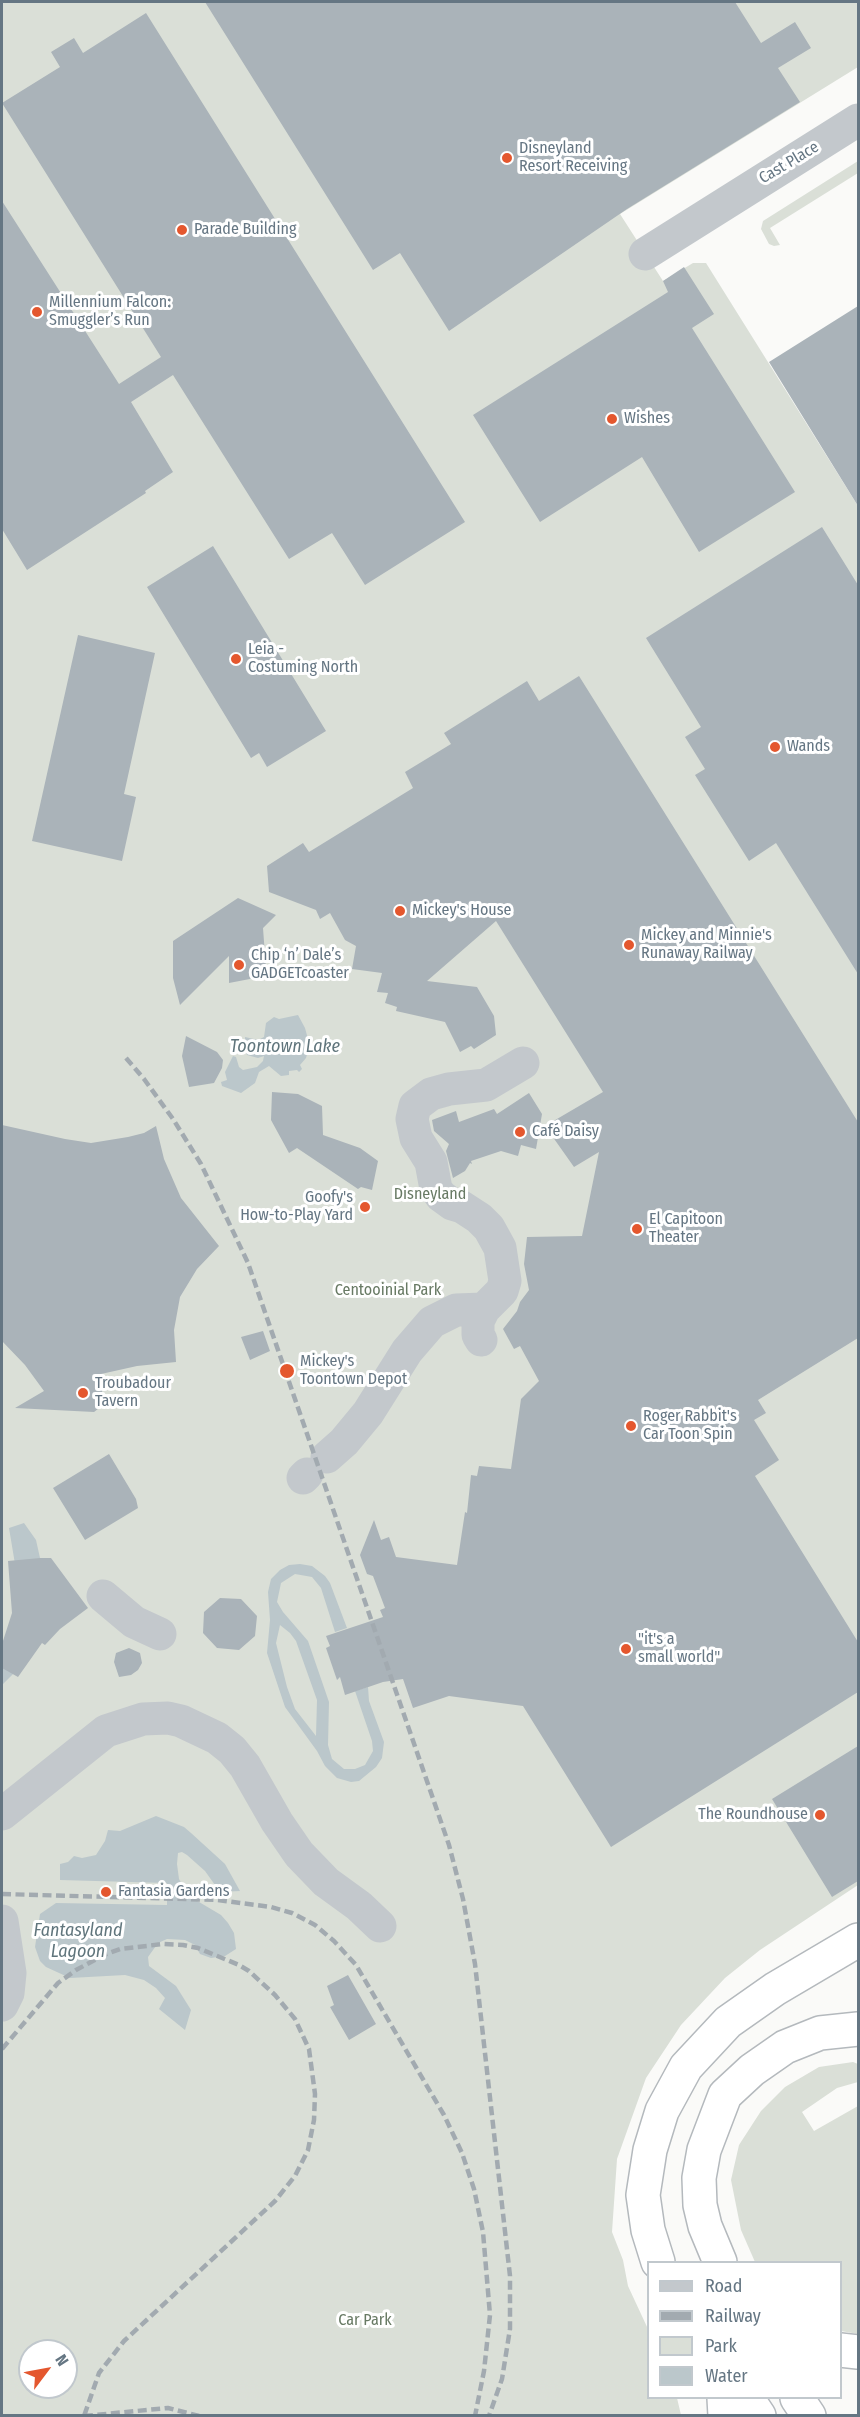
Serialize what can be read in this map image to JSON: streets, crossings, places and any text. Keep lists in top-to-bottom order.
{
  "streets": {
    "street": ["Cast Place"]
  },
  "water": ["Toontown Lake", "Fantasyland Lagoon"],
  "parks": ["Disneyland", "Centooinial Park", "Car Park"],
  "places": [
    "Disneyland Resort Receiving",
    "Parade Building",
    "Millennium Falcon: Smuggler’s Run",
    "Wishes",
    "Leia - Costuming North",
    "Wands",
    "Mickey's House",
    "Mickey and Minnie's Runaway Railway",
    "Chip ‘n’ Dale’s GADGETcoaster",
    "Café Daisy",
    "Goofy's How-to-Play Yard",
    "El Capitoon Theater",
    "Mickey's Toontown Depot",
    "Troubadour Tavern",
    "Roger Rabbit's Car Toon Spin",
    "\"it's a small world\"",
    "The Roundhouse",
    "Fantasia Gardens"
  ],
  "legend": [
    "Road",
    "Railway",
    "Park",
    "Water"
  ],
  "north": "top right"
}
